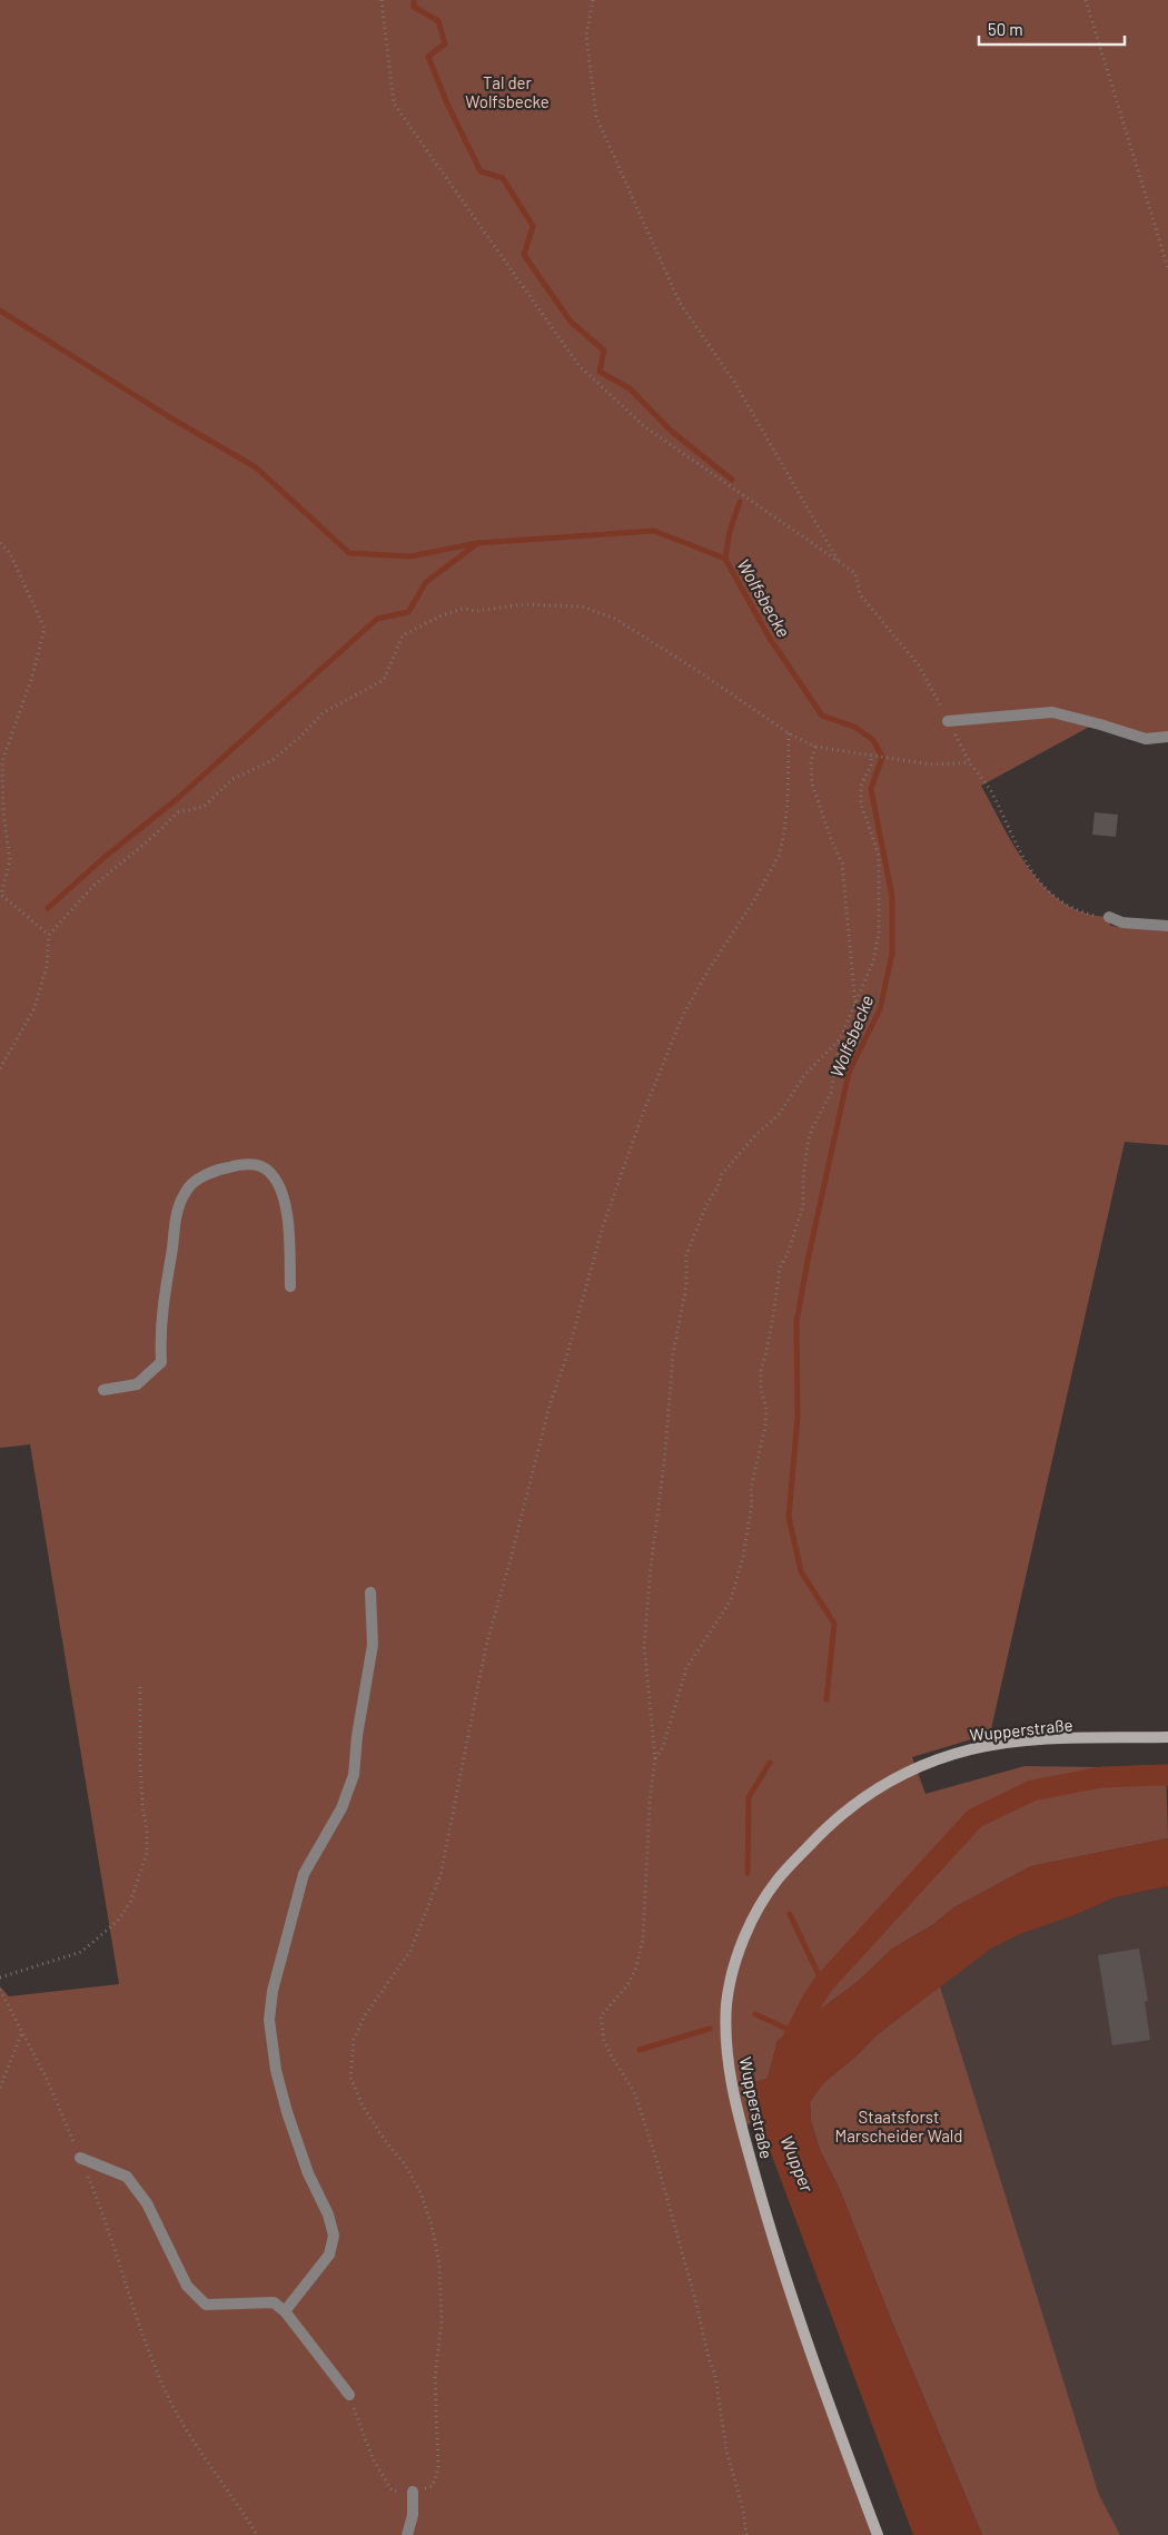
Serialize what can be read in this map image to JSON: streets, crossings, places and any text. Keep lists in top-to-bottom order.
{
  "streets": {
    "main road": ["Wupperstraße"]
  },
  "water": ["Wolfsbecke", "Wupper"],
  "parks": ["Tal der Wolfsbecke", "Staatsforst Marscheider Wald"],
  "scale_bar": "50 m"
}
